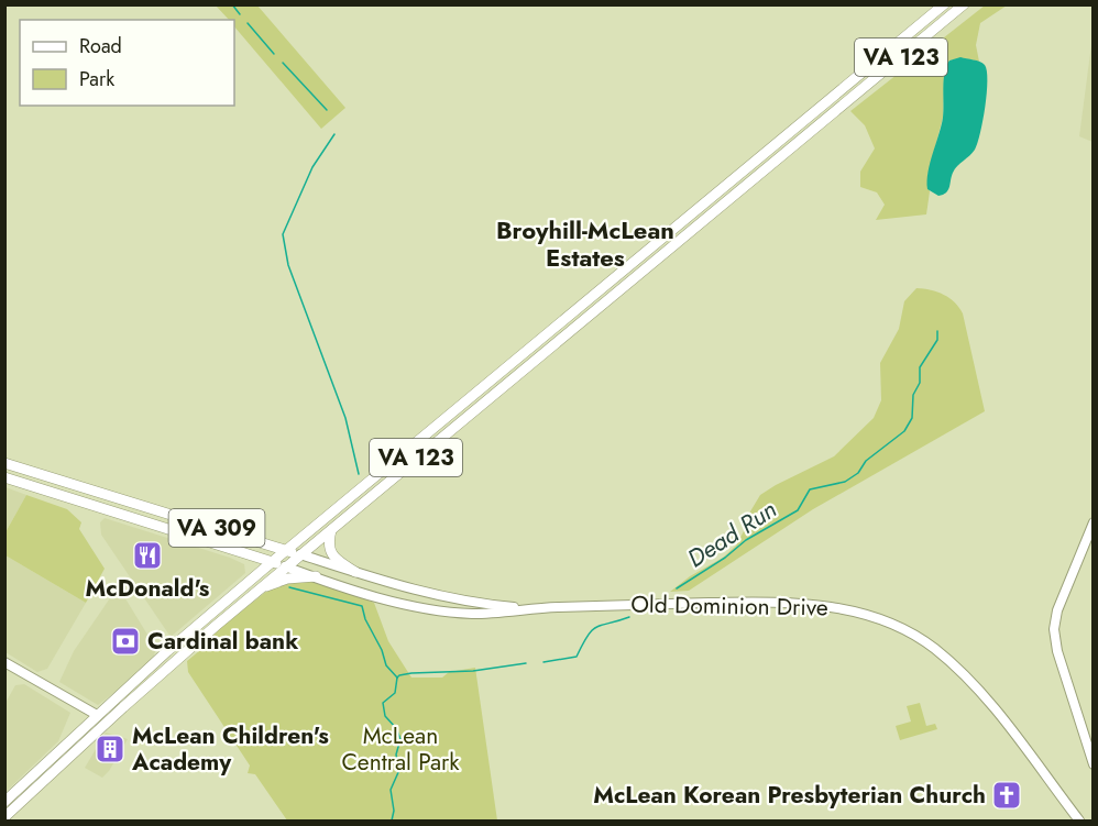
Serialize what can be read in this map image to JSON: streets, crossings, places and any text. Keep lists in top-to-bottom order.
{
  "streets": {
    "main road": ["VA 123", "VA 309", "Old Dominion Drive"]
  },
  "crossings": [
    ["VA 123", "Old Dominion Drive"]
  ],
  "districts": ["Broyhill-McLean Estates"],
  "water": ["Dead Run"],
  "parks": ["McLean Central Park"],
  "places": {
    "restaurant": ["McDonald's"],
    "bank": ["Cardinal bank"],
    "building": ["McLean Children's Academy"],
    "church": ["McLean Korean Presbyterian Church"]
  },
  "legend": ["Road", "Park"]
}
